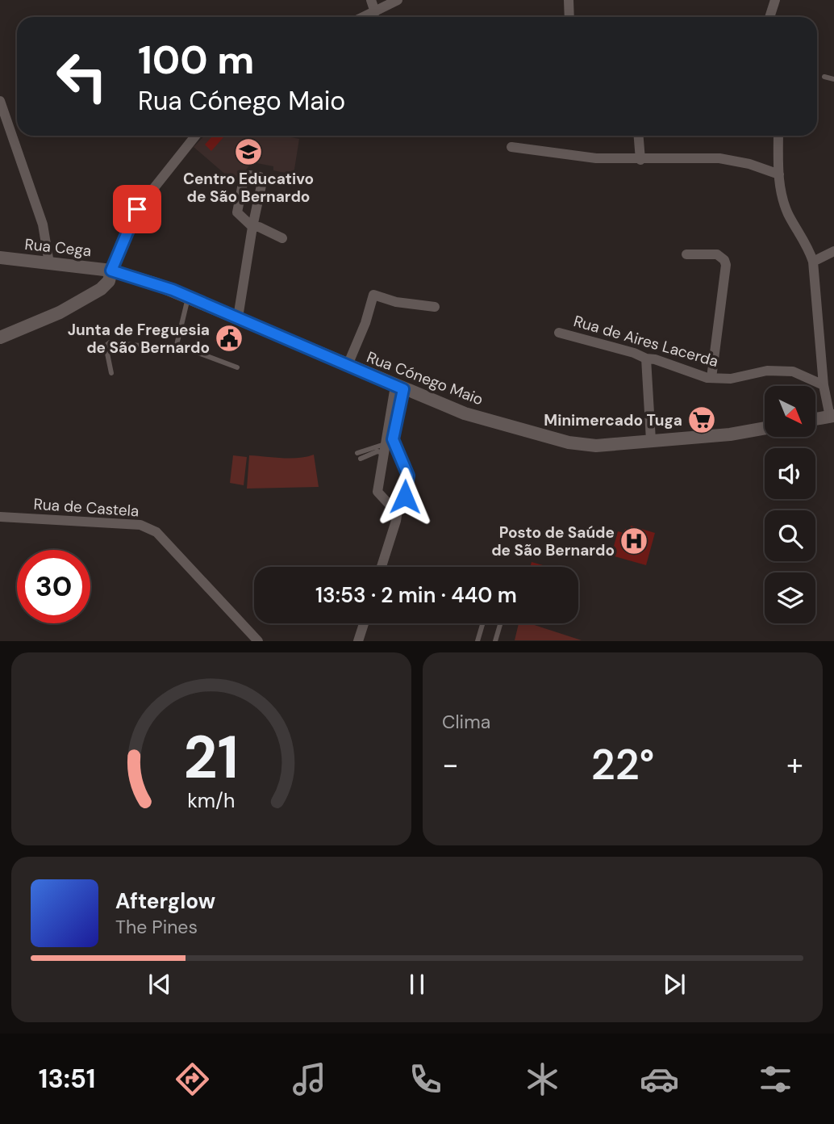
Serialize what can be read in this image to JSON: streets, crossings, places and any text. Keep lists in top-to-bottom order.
{
  "streets": {
    "main road": ["Rua Cega", "Rua Cónego Maio"],
    "street": ["Rua de Aires Lacerda", "Rua de Castela"]
  },
  "crossings": [
    ["Rua Cega", "Rua Cónego Maio"]
  ],
  "places": {
    "school or university": ["Centro Educativo de São Bernardo"],
    "public building": ["Junta de Freguesia de São Bernardo"],
    "supermarket": ["Minimercado Tuga"],
    "hospital": ["Posto de Saúde de São Bernardo"]
  },
  "north": "bottom right",
  "page": {
    "turn": ["100 m", "Rua Cónego Maio"],
    "limit": "30",
    "trip": "13:53 · 2 min · 440 m",
    "tile": "Clima",
    "heat": ["−", "22°", "+"],
    "song": ["Afterglow", "The Pines"],
    "tabs": "13:51",
    "gauge": ["21", "km/h"]
  }
}
